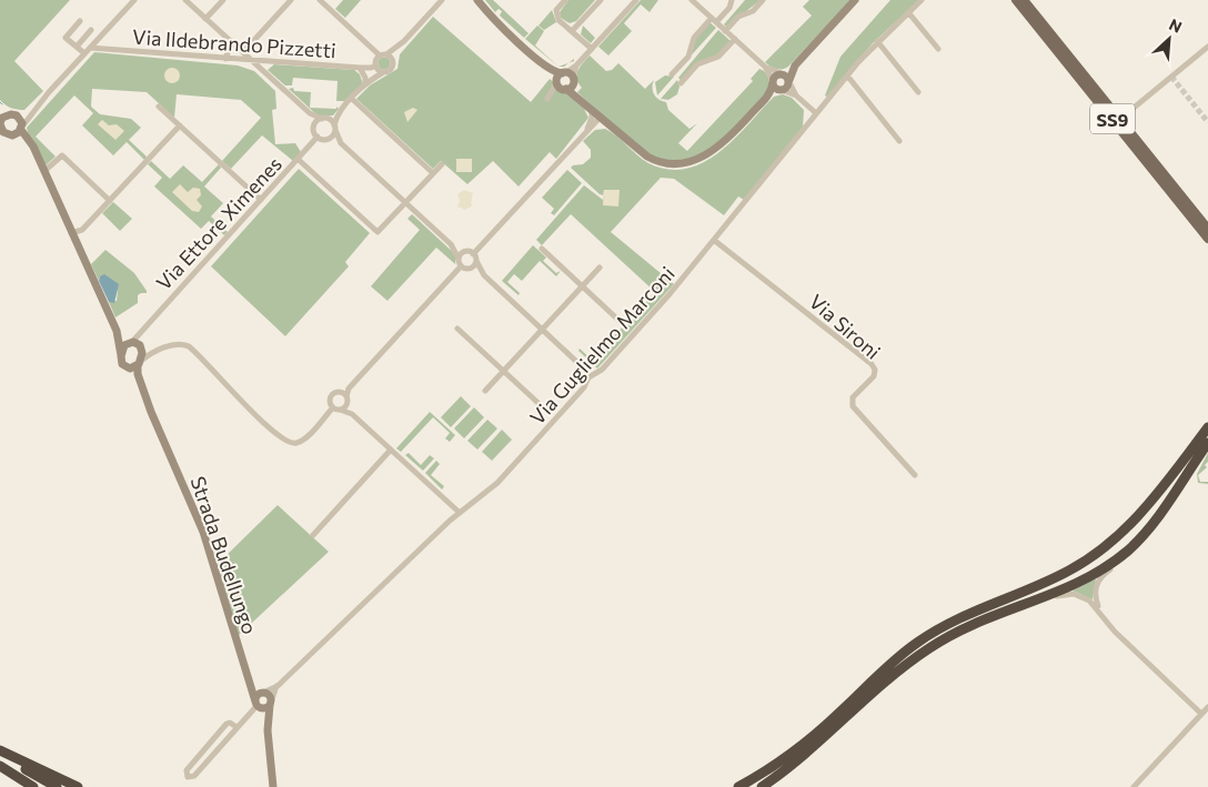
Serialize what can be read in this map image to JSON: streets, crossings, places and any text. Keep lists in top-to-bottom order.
{
  "streets": {
    "main road": ["SS9"],
    "street": [
      "Via Ildebrando Pizzetti",
      "Via Ettore Ximenes",
      "Via Sironi",
      "Via Guglielmo Marconi",
      "Strada Budellungo"
    ]
  },
  "crossings": [
    ["Via Ettore Ximenes", "Strada Budellungo"],
    ["Via Sironi", "Via Guglielmo Marconi"],
    ["Via Guglielmo Marconi", "Strada Budellungo"]
  ],
  "north": "top right"
}
